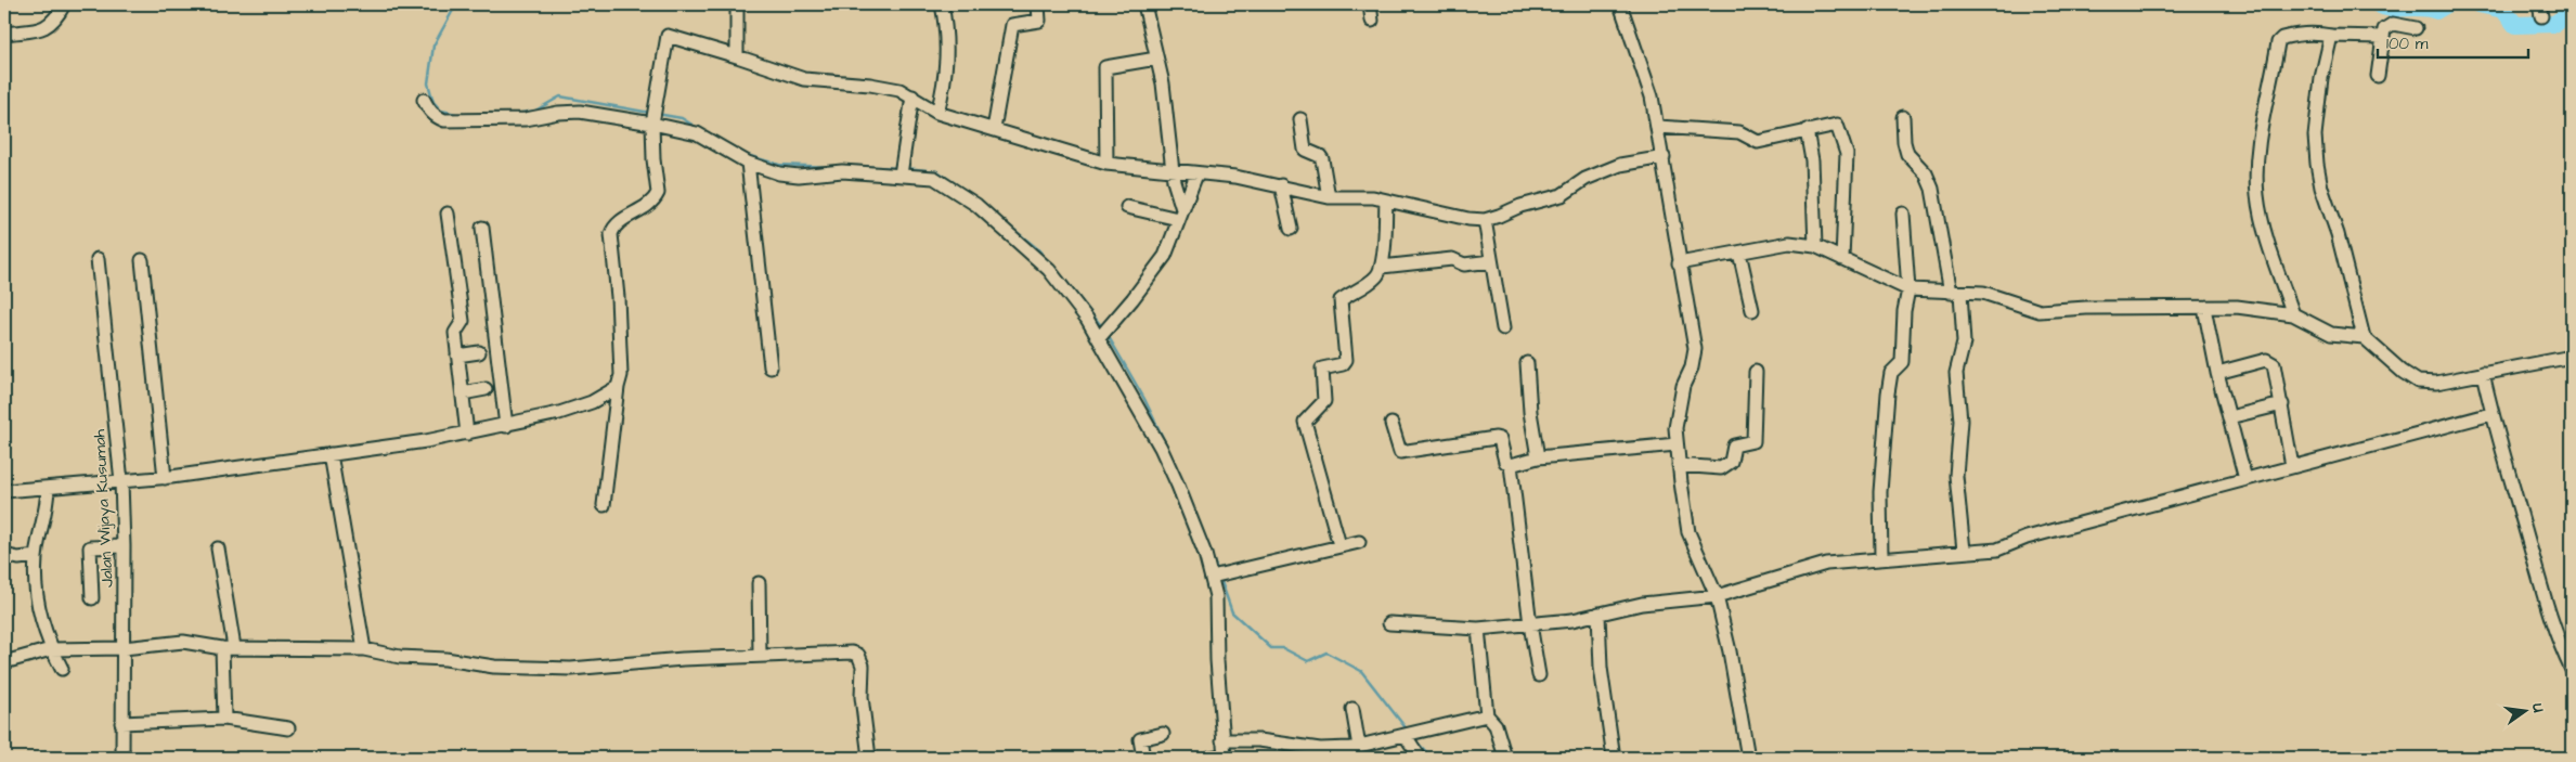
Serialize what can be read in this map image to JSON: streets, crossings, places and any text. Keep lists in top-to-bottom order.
{
  "streets": {
    "street": ["Jalan Wijaya Kusumah"]
  },
  "scale_bar": "100 m",
  "north": "right"
}
